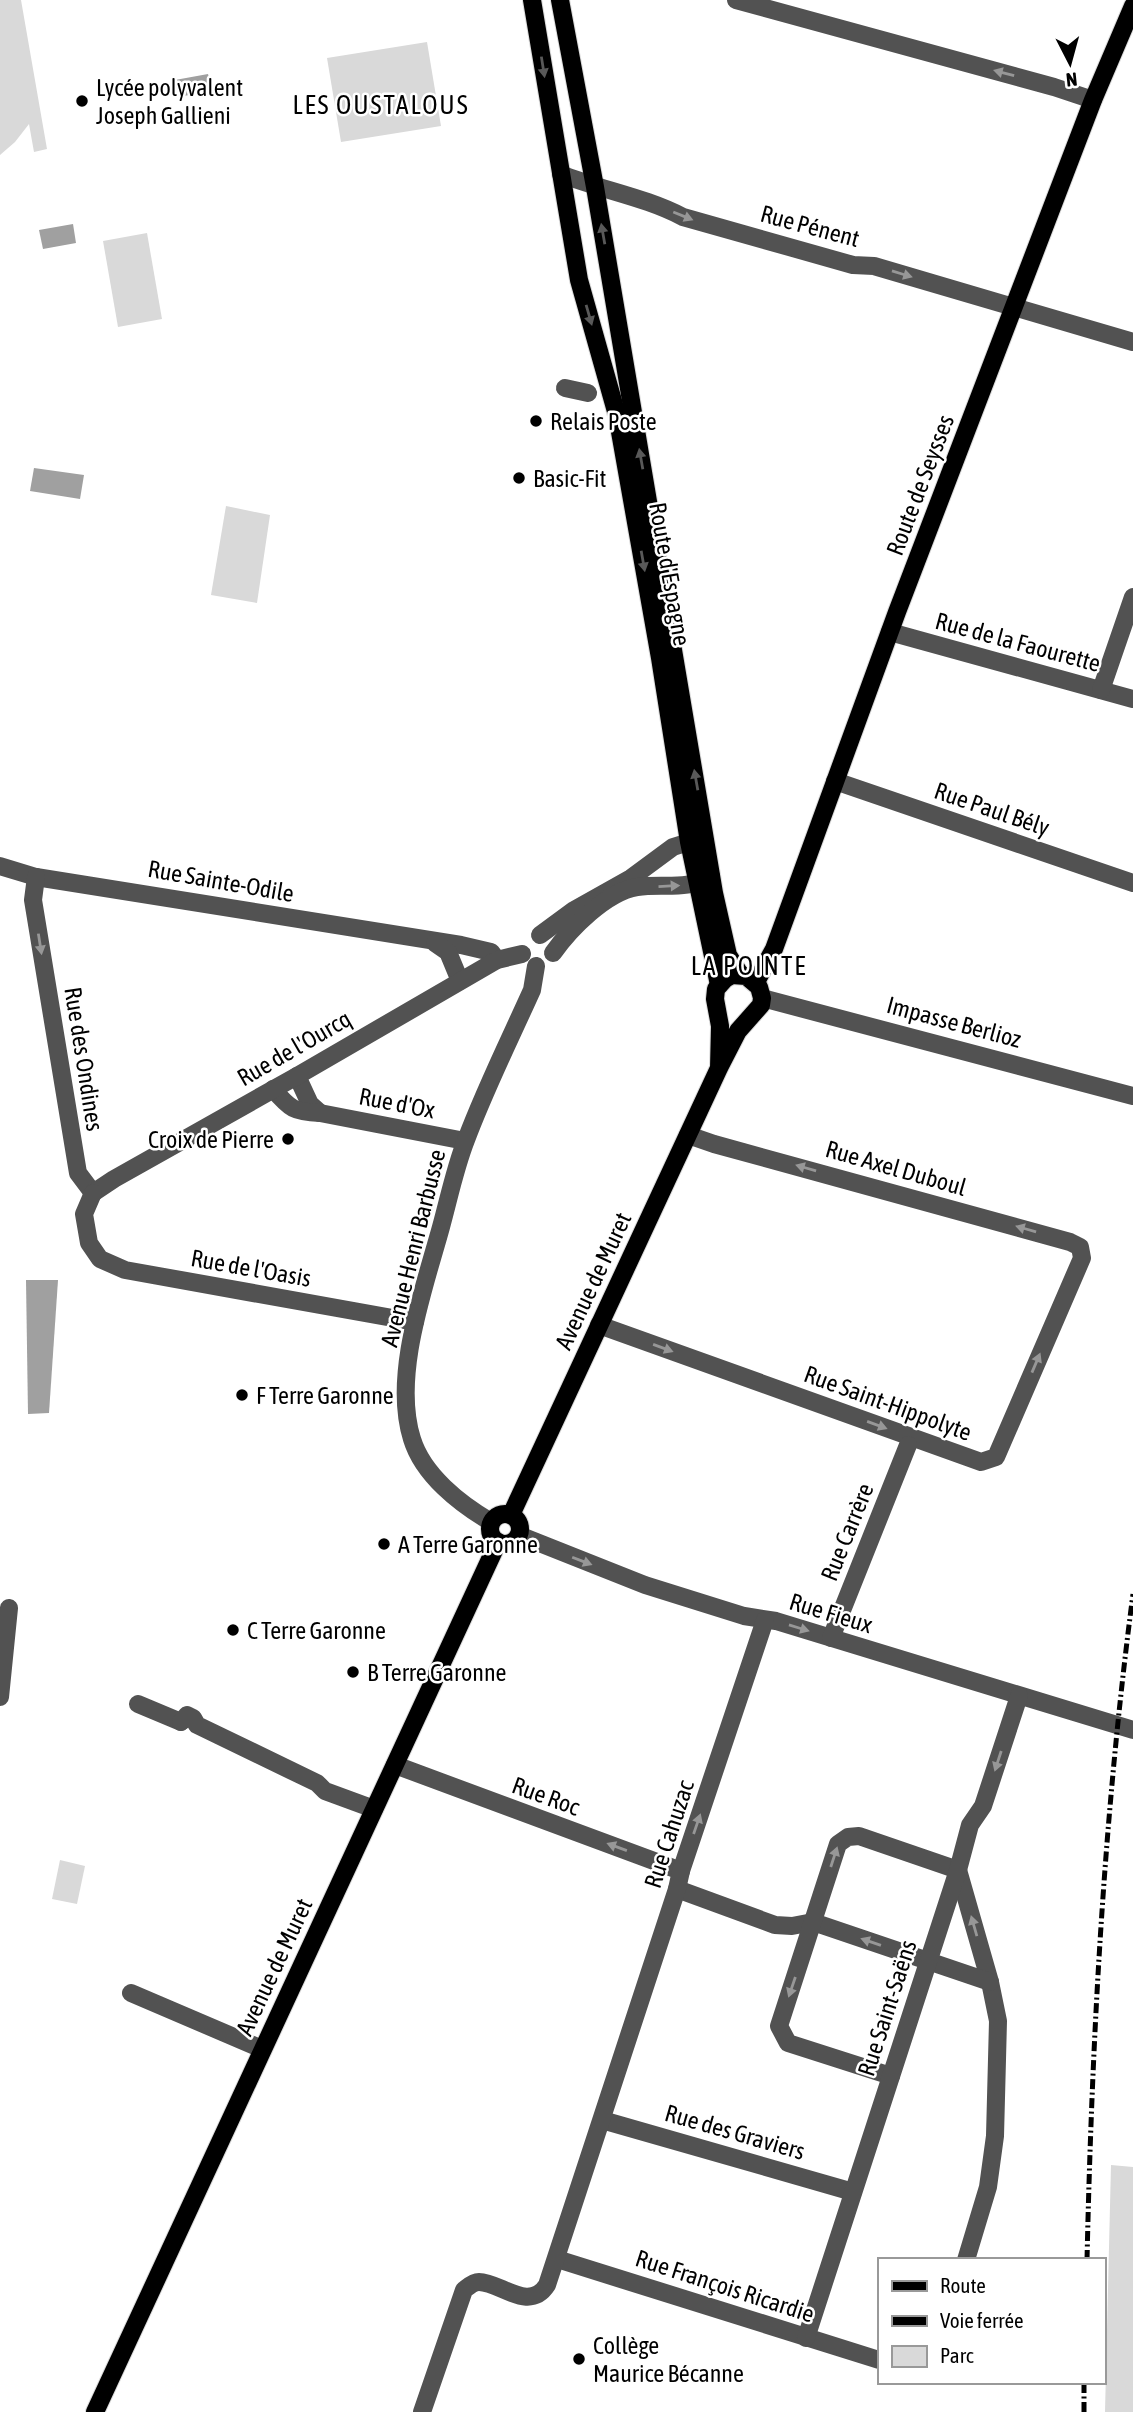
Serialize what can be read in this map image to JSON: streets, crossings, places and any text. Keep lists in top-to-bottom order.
{
  "streets": {
    "main road": ["Route de Seysses", "Route d'Espagne", "Avenue de Muret"],
    "street": [
      "Rue Pénent",
      "Rue de la Faourette",
      "Rue Paul Bély",
      "Rue Sainte-Odile",
      "Impasse Berlioz",
      "Rue de l'Ourcq",
      "Rue des Ondines",
      "Rue d'Ox",
      "Rue Axel Duboul",
      "Avenue Henri Barbusse",
      "Rue de l'Oasis",
      "Rue Saint-Hippolyte",
      "Rue Carrère",
      "Rue Fieux",
      "Rue Roc",
      "Rue Cahuzac",
      "Rue Saint-Saëns",
      "Rue des Graviers",
      "Rue François Ricardie"
    ]
  },
  "crossings": [
    ["Rue Pénent", "Route de Seysses"],
    ["Rue Pénent", "Route d'Espagne"],
    ["Route de Seysses", "Route d'Espagne"],
    ["Route de Seysses", "Rue de la Faourette"],
    ["Route de Seysses", "Rue Paul Bély"],
    ["Route de Seysses", "Impasse Berlioz"],
    ["Route de Seysses", "Avenue de Muret"],
    ["Route d'Espagne", "Impasse Berlioz"],
    ["Route d'Espagne", "Avenue de Muret"],
    ["Rue Sainte-Odile", "Rue de l'Ourcq"],
    ["Rue Sainte-Odile", "Rue des Ondines"],
    ["Impasse Berlioz", "Avenue de Muret"],
    ["Rue de l'Ourcq", "Rue des Ondines"],
    ["Rue de l'Ourcq", "Rue d'Ox"],
    ["Rue de l'Ourcq", "Avenue Henri Barbusse"],
    ["Rue de l'Ourcq", "Rue de l'Oasis"],
    ["Rue des Ondines", "Rue de l'Oasis"],
    ["Rue d'Ox", "Avenue Henri Barbusse"],
    ["Rue Axel Duboul", "Avenue de Muret"],
    ["Rue Axel Duboul", "Rue Saint-Hippolyte"],
    ["Avenue Henri Barbusse", "Rue de l'Oasis"],
    ["Avenue Henri Barbusse", "Avenue de Muret"],
    ["Avenue Henri Barbusse", "Rue Fieux"],
    ["Avenue de Muret", "Rue Saint-Hippolyte"],
    ["Avenue de Muret", "Rue Fieux"],
    ["Avenue de Muret", "Rue Roc"],
    ["Rue Carrère", "Rue Fieux"],
    ["Rue Fieux", "Rue Cahuzac"],
    ["Rue Fieux", "Rue Saint-Saëns"],
    ["Rue Roc", "Rue Cahuzac"],
    ["Rue Cahuzac", "Rue des Graviers"],
    ["Rue Cahuzac", "Rue François Ricardie"],
    ["Rue Saint-Saëns", "Rue des Graviers"],
    ["Rue Saint-Saëns", "Rue François Ricardie"]
  ],
  "one_way": [
    "Rue Pénent",
    "Rue des Ondines",
    "Rue Axel Duboul",
    "Rue Fieux",
    "Rue Roc"
  ],
  "districts": ["LES OUSTALOUS", "LA POINTE"],
  "places": [
    "Lycée polyvalent Joseph Gallieni",
    "Relais Poste",
    "Basic-Fit",
    "Croix de Pierre",
    "F Terre Garonne",
    "A Terre Garonne",
    "C Terre Garonne",
    "B Terre Garonne",
    "Collège Maurice Bécanne"
  ],
  "legend": ["Route", "Voie ferrée", "Parc"],
  "north": "bottom"
}
